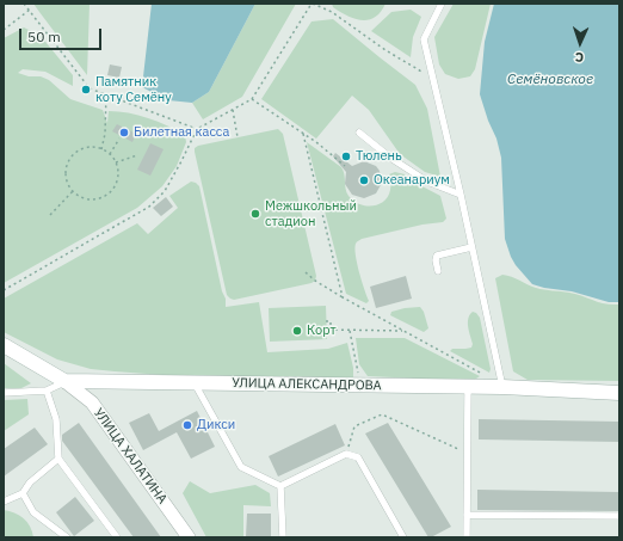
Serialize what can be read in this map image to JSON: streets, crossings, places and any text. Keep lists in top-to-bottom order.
{
  "streets": {
    "street": ["УЛИЦА АЛЕКСАНДРОВА", "УЛИЦА ХАЛАТИНА"]
  },
  "crossings": [
    ["УЛИЦА АЛЕКСАНДРОВА", "УЛИЦА ХАЛАТИНА"]
  ],
  "water": ["Семёновское"],
  "places": [
    "Памятник коту Семёну",
    "Билетная касса",
    "Тюлень",
    "Океанариум",
    "Межшкольный стадион",
    "Корт",
    "Дикси"
  ],
  "scale_bar": "50 m",
  "north": "bottom"
}
